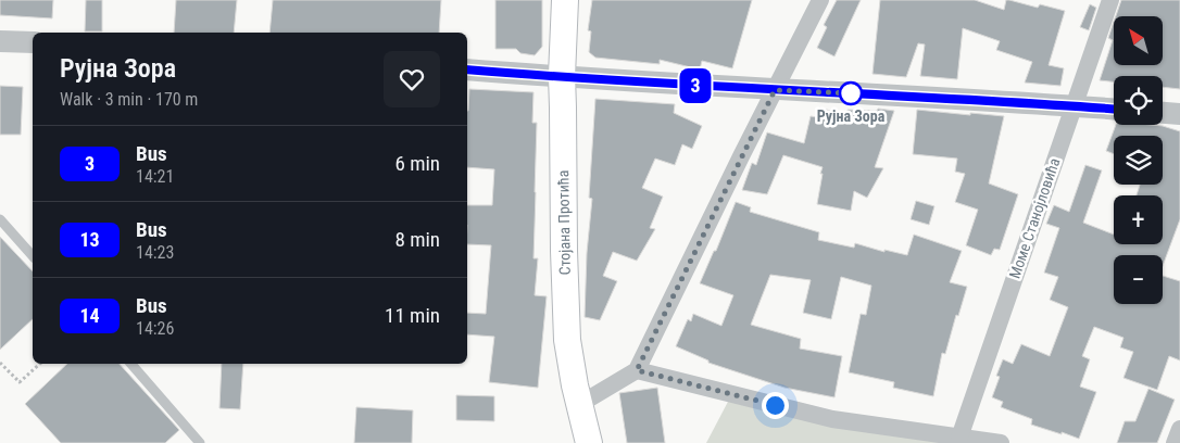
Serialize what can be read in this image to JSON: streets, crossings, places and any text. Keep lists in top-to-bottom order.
{
  "streets": {
    "main road": ["Стојана Протића"],
    "street": ["Моме Станојловића"]
  },
  "places": ["Рујна Зора"],
  "lines": ["bus line 3"],
  "north": "top left",
  "page": {
    "on_map": "3",
    "map_buttons": ["+", "−"],
    "heading": ["Рујна Зора", "Walk · 3 min · 170 m"],
    "list": [
      {
        "mark": "3",
        "name": "Bus",
        "note": "14:21",
        "value": "6 min"
      },
      {
        "mark": "13",
        "name": "Bus",
        "note": "14:23",
        "value": "8 min"
      },
      {
        "mark": "14",
        "name": "Bus",
        "note": "14:26",
        "value": "11 min"
      }
    ]
  }
}
